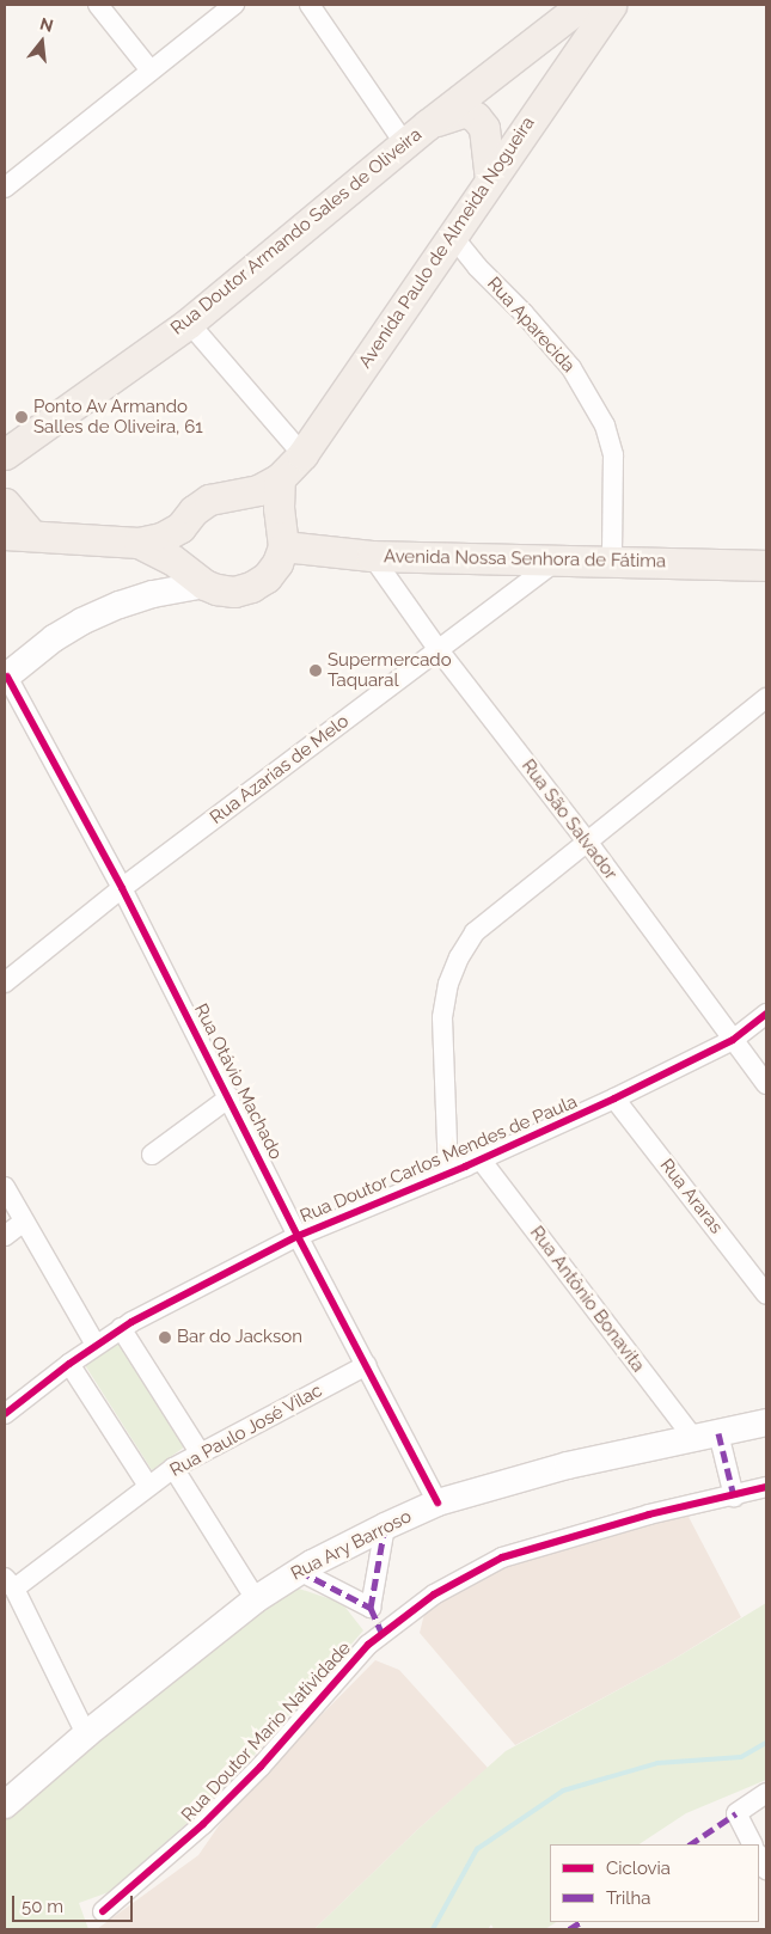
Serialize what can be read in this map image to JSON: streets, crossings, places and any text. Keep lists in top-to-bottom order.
{
  "streets": {
    "main road": [
      "Rua Doutor Armando Sales de Oliveira",
      "Avenida Paulo de Almeida Nogueira",
      "Avenida Nossa Senhora de Fátima",
      "Rua Ary Barroso"
    ],
    "street": [
      "Rua Aparecida",
      "Rua Azarias de Melo",
      "Rua São Salvador",
      "Rua Otávio Machado",
      "Rua Doutor Carlos Mendes de Paula",
      "Rua Araras",
      "Rua Antônio Bonavita",
      "Rua Paulo José Vilac",
      "Rua Doutor Mario Natividade"
    ]
  },
  "crossings": [
    ["Avenida Paulo de Almeida Nogueira", "Rua Aparecida"],
    ["Rua Aparecida", "Avenida Nossa Senhora de Fátima"],
    ["Avenida Nossa Senhora de Fátima", "Rua Azarias de Melo"],
    ["Avenida Nossa Senhora de Fátima", "Rua São Salvador"],
    ["Rua Azarias de Melo", "Rua São Salvador"],
    ["Rua Azarias de Melo", "Rua Otávio Machado"],
    ["Rua São Salvador", "Rua Doutor Carlos Mendes de Paula"],
    ["Rua Otávio Machado", "Rua Doutor Carlos Mendes de Paula"],
    ["Rua Otávio Machado", "Rua Paulo José Vilac"],
    ["Rua Otávio Machado", "Rua Ary Barroso"],
    ["Rua Doutor Carlos Mendes de Paula", "Rua Araras"],
    ["Rua Doutor Carlos Mendes de Paula", "Rua Antônio Bonavita"],
    ["Rua Antônio Bonavita", "Rua Ary Barroso"]
  ],
  "places": ["Ponto Av Armando Salles de Oliveira, 61", "Supermercado Taquaral", "Bar do Jackson"],
  "legend": ["Ciclovia", "Trilha"],
  "scale_bar": "50 m",
  "north": "top"
}
